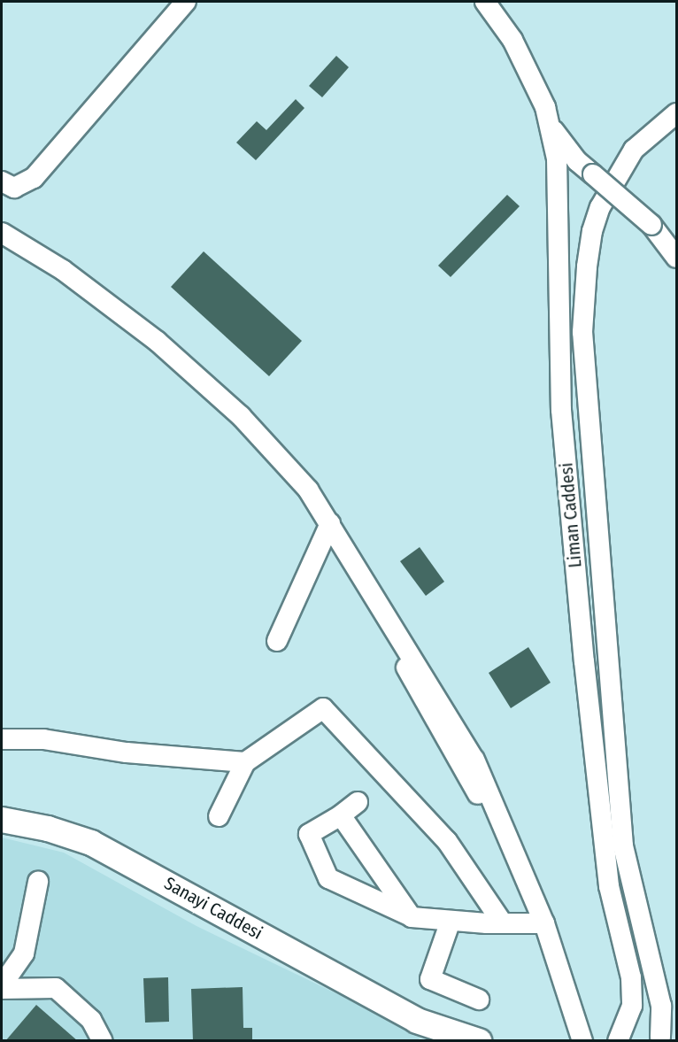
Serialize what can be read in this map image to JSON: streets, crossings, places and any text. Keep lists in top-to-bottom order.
{
  "streets": {
    "main road": ["Sanayi Caddesi"],
    "street": ["Liman Caddesi"]
  }
}
